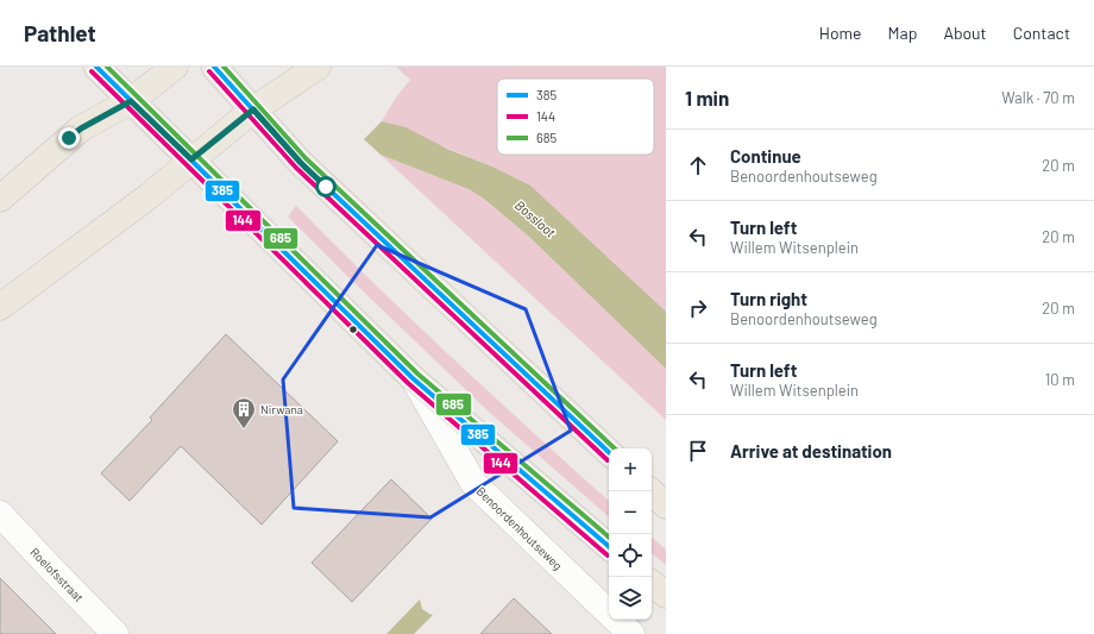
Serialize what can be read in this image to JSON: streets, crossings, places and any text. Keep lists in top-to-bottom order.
{
  "streets": {
    "main road": ["Benoordenhoutseweg"],
    "street": ["Roelofsstraat"]
  },
  "water": ["Bossloot"],
  "places": {
    "building": ["Nirwana"]
  },
  "lines": ["transit line 385", "transit line 685", "transit line 144"],
  "legend": ["385", "144", "685"],
  "page": {
    "header": "Pathlet",
    "nav": [
      "Home",
      "Map",
      "About",
      "Contact"
    ],
    "heading": ["1 min", "Walk · 70 m"],
    "list": [
      ["Continue", "Benoordenhoutseweg", "20 m"],
      ["Turn left", "Willem Witsenplein", "20 m"],
      ["Turn right", "Benoordenhoutseweg", "20 m"],
      ["Turn left", "Willem Witsenplein", "10 m"],
      "Arrive at destination"
    ],
    "map_buttons": ["+", "−"]
  }
}
